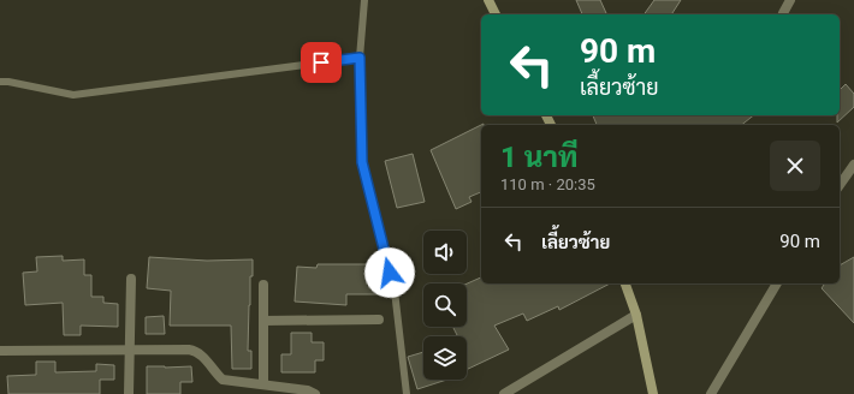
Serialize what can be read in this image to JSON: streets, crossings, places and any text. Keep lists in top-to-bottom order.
{
  "page": {
    "turn": ["90 m", "เลี้ยวซ้าย"],
    "heading": ["1 นาที", "110 m · 20:35"],
    "list": [
      {
        "name": "เลี้ยวซ้าย",
        "value": "90 m"
      }
    ]
  }
}
